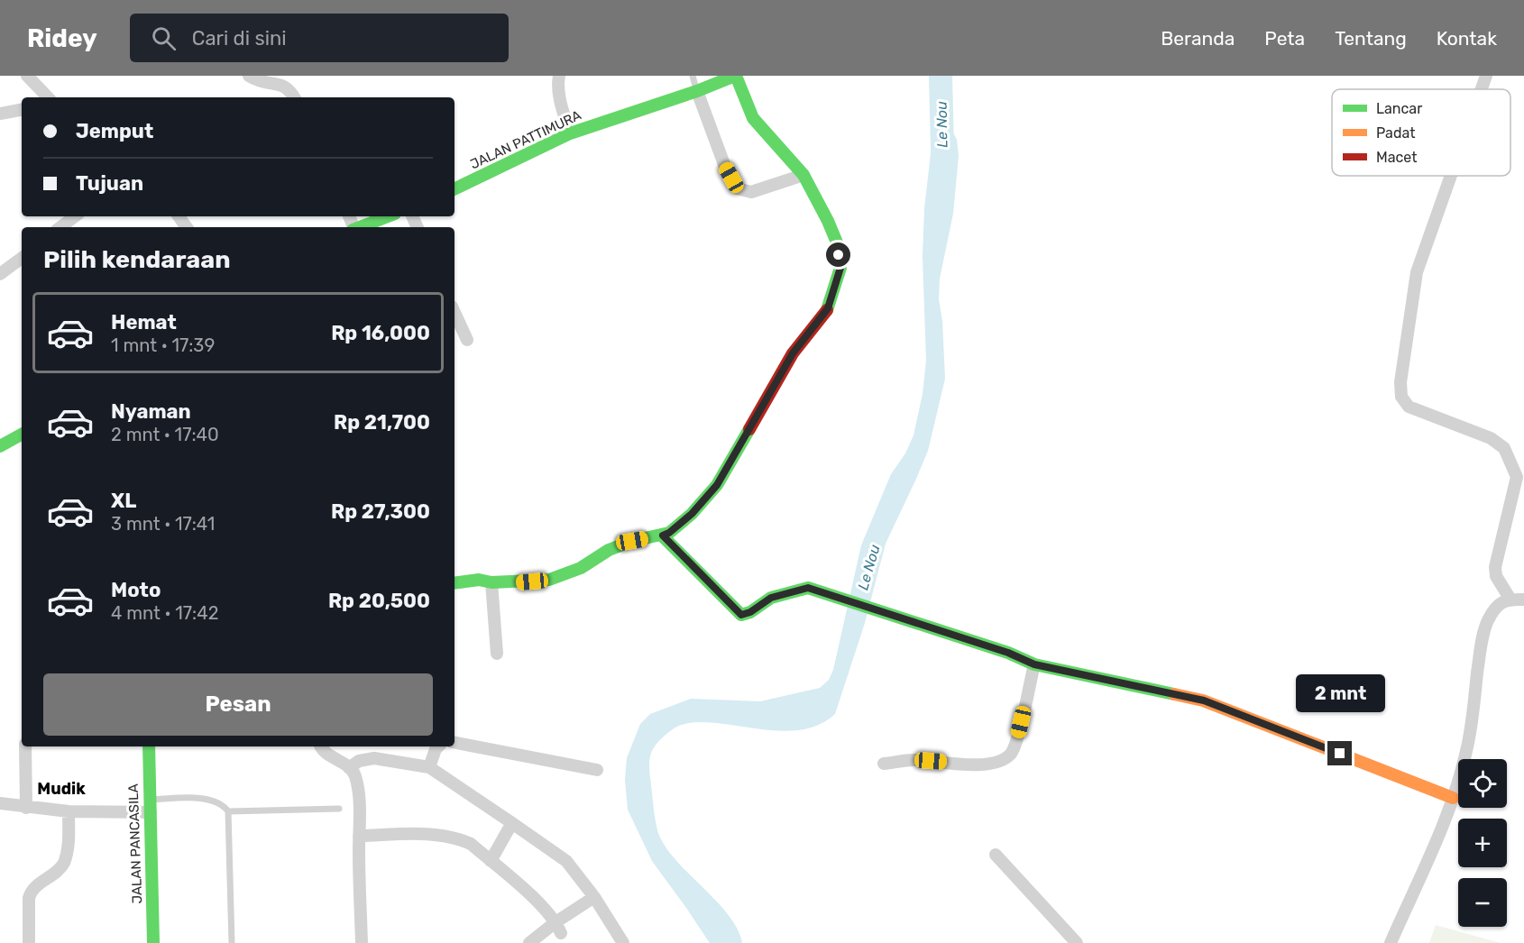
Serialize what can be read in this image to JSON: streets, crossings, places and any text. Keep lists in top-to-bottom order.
{
  "streets": {
    "street": ["JALAN PATTIMURA", "JALAN PANCASILA"]
  },
  "districts": ["Mudik"],
  "water": ["Le Nou"],
  "legend": ["Lancar", "Padat", "Macet"],
  "page": {
    "header": "Ridey",
    "search": "Cari di sini",
    "nav": [
      "Beranda",
      "Peta",
      "Tentang",
      "Kontak"
    ],
    "banner": ["Jemput", "Tujuan"],
    "heading": "Pilih kendaraan",
    "list": [
      {
        "name": "Hemat",
        "note": "1 mnt · 17:39",
        "value": "Rp 16,000"
      },
      {
        "name": "Nyaman",
        "note": "2 mnt · 17:40",
        "value": "Rp 21,700"
      },
      {
        "name": "XL",
        "note": "3 mnt · 17:41",
        "value": "Rp 27,300"
      },
      {
        "name": "Moto",
        "note": "4 mnt · 17:42",
        "value": "Rp 20,500"
      }
    ],
    "buttons": "Pesan",
    "bubble": "2 mnt",
    "map_buttons": ["+", "−"]
  }
}
